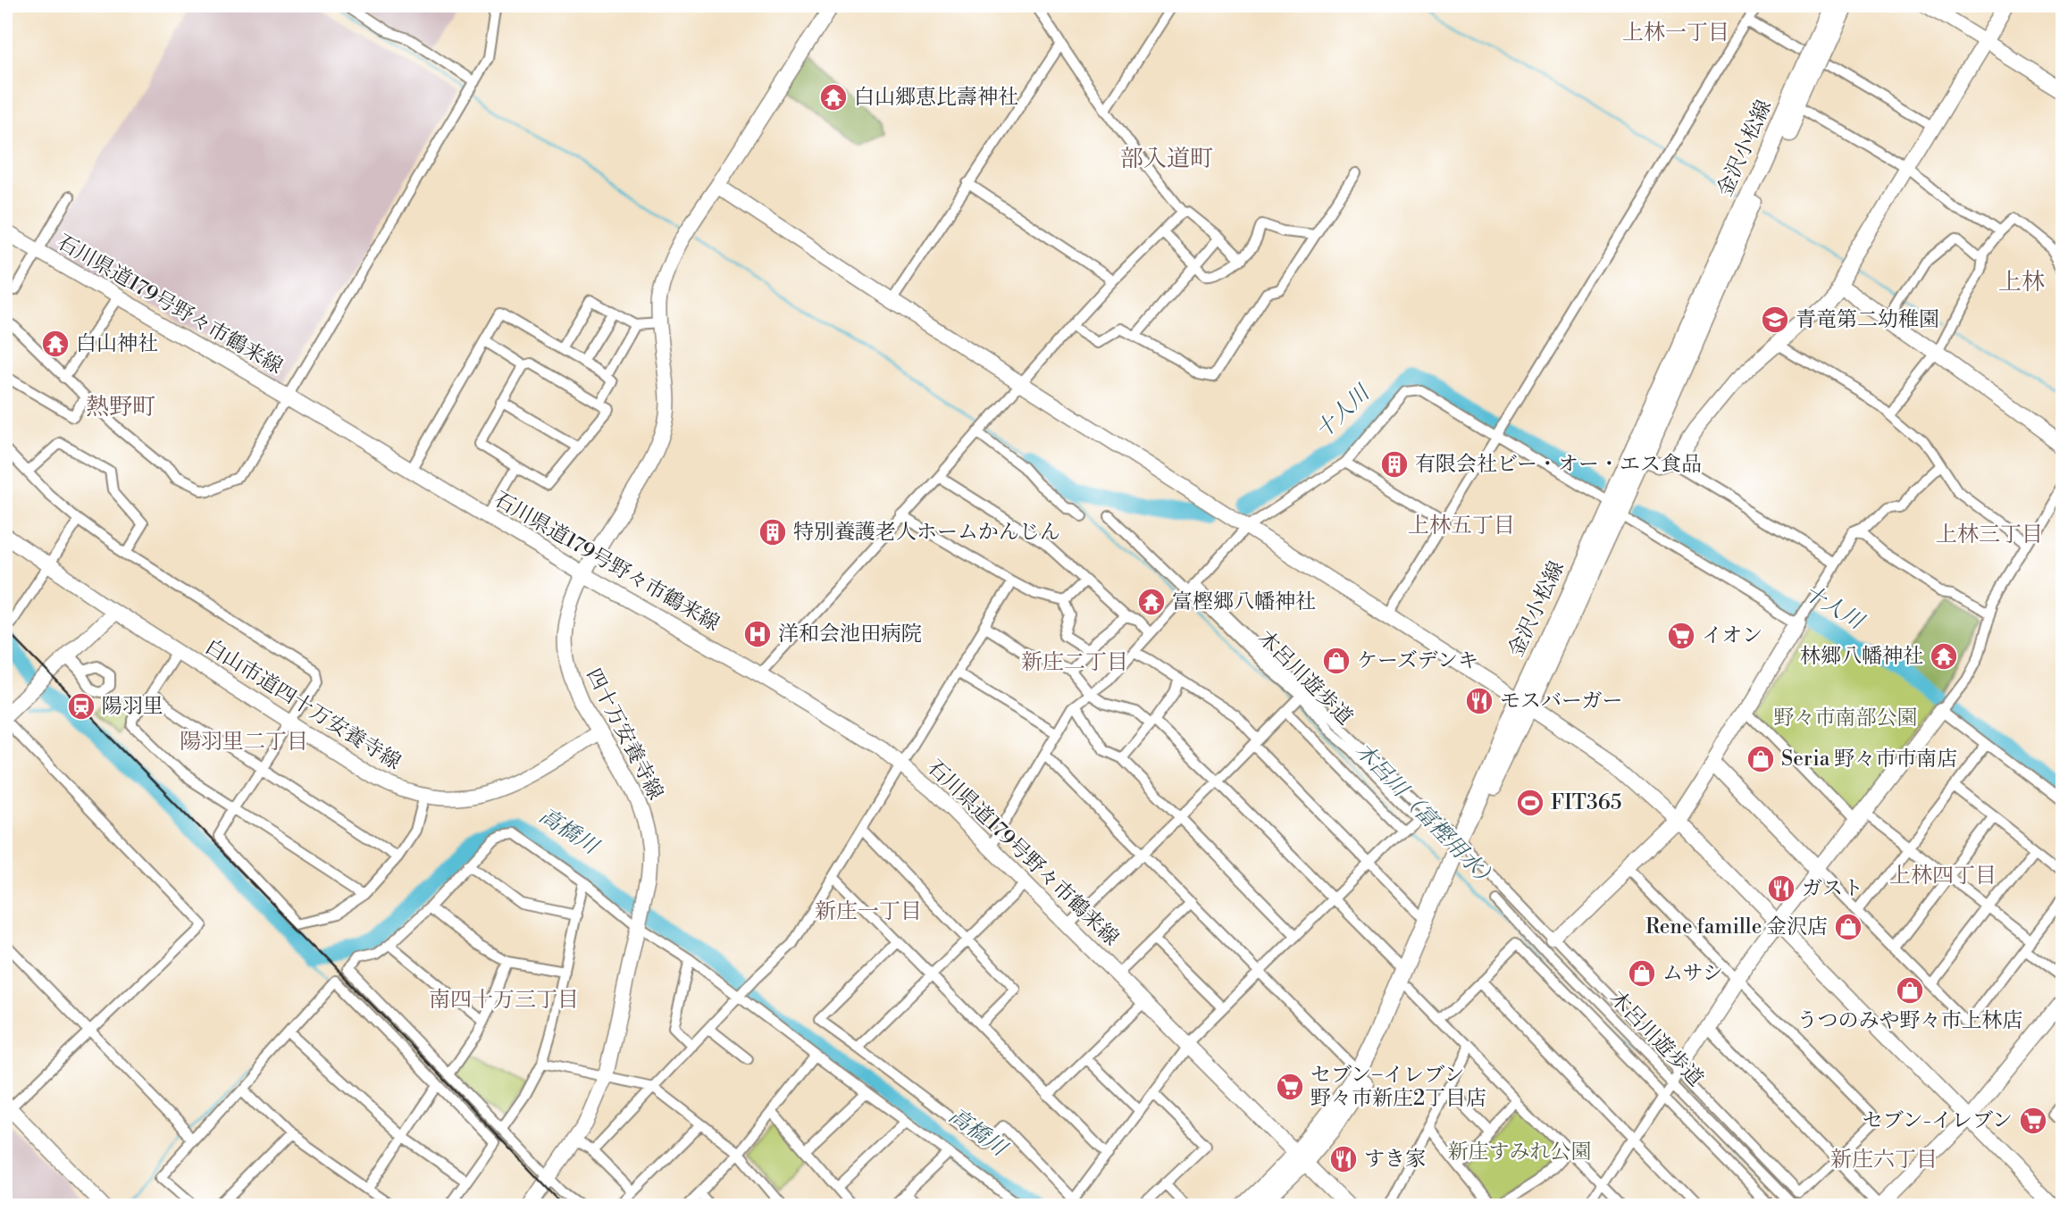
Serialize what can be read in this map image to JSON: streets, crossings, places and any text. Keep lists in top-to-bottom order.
{
  "streets": {
    "main road": ["金沢小松線"],
    "street": [
      "石川県道179号野々市鶴来線",
      "木呂川遊歩道",
      "白山市道四十万安養寺線",
      "四十万安養寺線"
    ]
  },
  "crossings": [
    ["金沢小松線", "石川県道179号野々市鶴来線"],
    ["石川県道179号野々市鶴来線", "四十万安養寺線"],
    ["白山市道四十万安養寺線", "四十万安養寺線"]
  ],
  "districts": [
    "上林一丁目",
    "部入道町",
    "上林",
    "熱野町",
    "上林五丁目",
    "上林三丁目",
    "新庄二丁目",
    "陽羽里二丁目",
    "上林四丁目",
    "新庄一丁目",
    "南四十万三丁目",
    "新庄六丁目"
  ],
  "water": ["十人川", "木呂川（富樫用水）", "高橋川"],
  "parks": ["野々市南部公園", "新庄すみれ公園"],
  "places": {
    "temple": [
      "白山郷恵比壽神社",
      "白山神社",
      "富樫郷八幡神社",
      "林郷八幡神社"
    ],
    "school or university": ["青竜第二幼稚園"],
    "building": ["有限会社ビー・オー・エス食品", "特別養護老人ホームかんじん"],
    "hospital": ["洋和会池田病院"],
    "supermarket": ["イオン", "セブン−イレブン 野々市新庄2丁目店", "セブン-イレブン"],
    "shop": [
      "ケーズデンキ",
      "Seria 野々市市南店",
      "Rene famille 金沢店",
      "ムサシ",
      "うつのみや野々市上林店"
    ],
    "restaurant": ["モスバーガー", "ガスト", "すき家"],
    "station": ["陽羽里"],
    "sports": ["FIT365"]
  }
}
